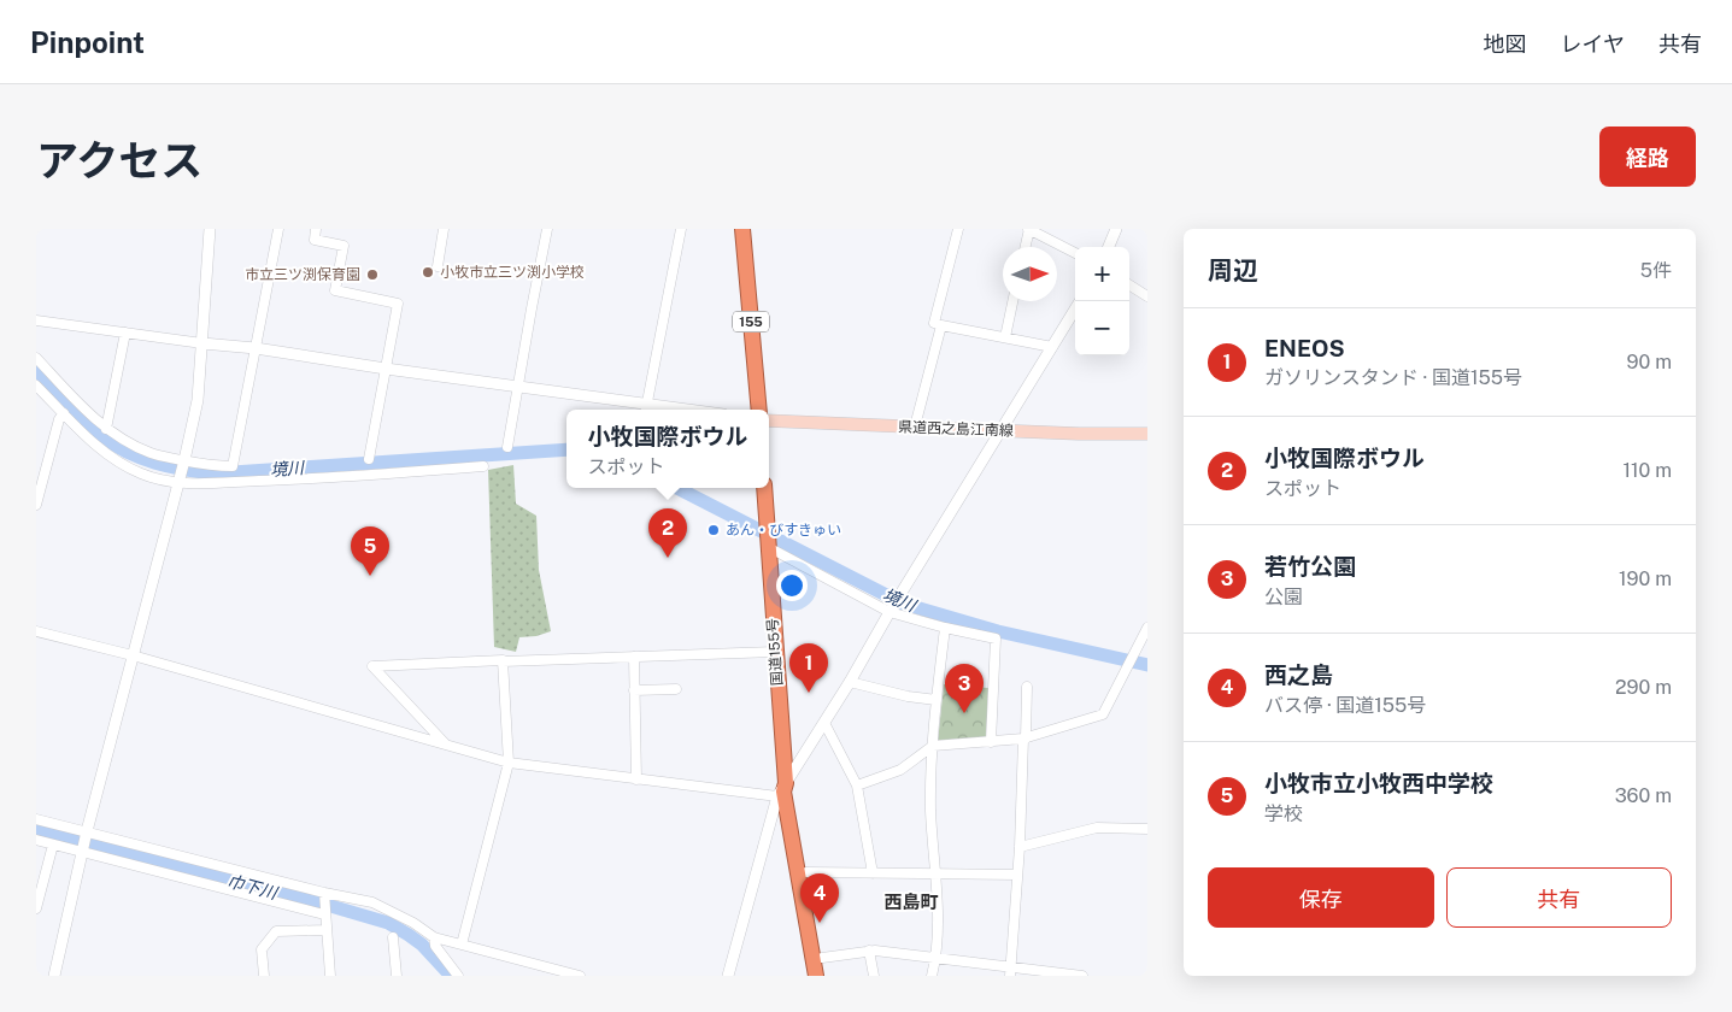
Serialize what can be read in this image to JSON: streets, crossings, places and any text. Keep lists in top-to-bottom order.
{
  "streets": {
    "highway": ["155", "国道155号"],
    "main road": ["県道西之島江南線"]
  },
  "districts": ["西島町"],
  "water": ["境川", "巾下川"],
  "places": ["小牧市立三ツ渕小学校", "市立三ツ渕保育園", "あん・びすきゅい"],
  "north": "right",
  "page": {
    "header": "Pinpoint",
    "nav": ["地図", "レイヤ", "共有"],
    "title": "アクセス",
    "buttons": [
      "経路",
      ["保存", "共有"]
    ],
    "heading": ["周辺", "5件"],
    "map_buttons": ["+", "−"],
    "list": [
      {
        "mark": "1",
        "name": "ENEOS",
        "note": "ガソリンスタンド · 国道155号",
        "value": "90 m"
      },
      {
        "mark": "2",
        "name": "小牧国際ボウル",
        "note": "スポット",
        "value": "110 m"
      },
      {
        "mark": "3",
        "name": "若竹公園",
        "note": "公園",
        "value": "190 m"
      },
      {
        "mark": "4",
        "name": "西之島",
        "note": "バス停 · 国道155号",
        "value": "290 m"
      },
      {
        "mark": "5",
        "name": "小牧市立小牧西中学校",
        "note": "学校",
        "value": "360 m"
      }
    ],
    "popup": ["小牧国際ボウル", "スポット"],
    "pins": [
      "2",
      "5",
      "1",
      "3",
      "4"
    ]
  }
}
